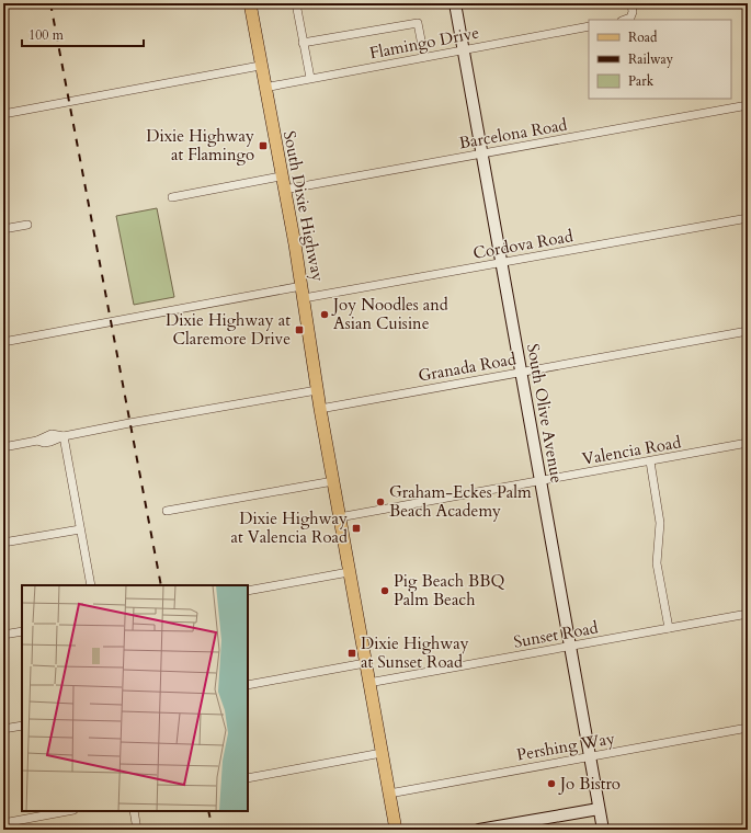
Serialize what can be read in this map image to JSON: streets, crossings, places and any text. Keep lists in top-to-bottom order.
{
  "streets": {
    "main road": ["South Dixie Highway"],
    "street": [
      "Flamingo Drive",
      "Barcelona Road",
      "Cordova Road",
      "Granada Road",
      "South Olive Avenue",
      "Valencia Road",
      "Sunset Road",
      "Pershing Way"
    ]
  },
  "crossings": [
    ["Flamingo Drive", "South Dixie Highway"],
    ["Flamingo Drive", "South Olive Avenue"],
    ["Barcelona Road", "South Dixie Highway"],
    ["Barcelona Road", "South Olive Avenue"],
    ["South Dixie Highway", "Cordova Road"],
    ["South Dixie Highway", "Granada Road"],
    ["South Dixie Highway", "Valencia Road"],
    ["South Dixie Highway", "Sunset Road"],
    ["South Dixie Highway", "Pershing Way"],
    ["Cordova Road", "South Olive Avenue"],
    ["Granada Road", "South Olive Avenue"],
    ["South Olive Avenue", "Valencia Road"],
    ["South Olive Avenue", "Sunset Road"],
    ["South Olive Avenue", "Pershing Way"]
  ],
  "places": {
    "transit": [
      "Dixie Highway at Flamingo",
      "Dixie Highway at Claremore Drive",
      "Dixie Highway at Valencia Road",
      "Dixie Highway at Sunset Road"
    ],
    "other": [
      "Joy Noodles and Asian Cuisine",
      "Graham-Eckes Palm Beach Academy",
      "Pig Beach BBQ Palm Beach",
      "Jo Bistro"
    ]
  },
  "legend": ["Road", "Railway", "Park"],
  "scale_bar": "100 m"
}
